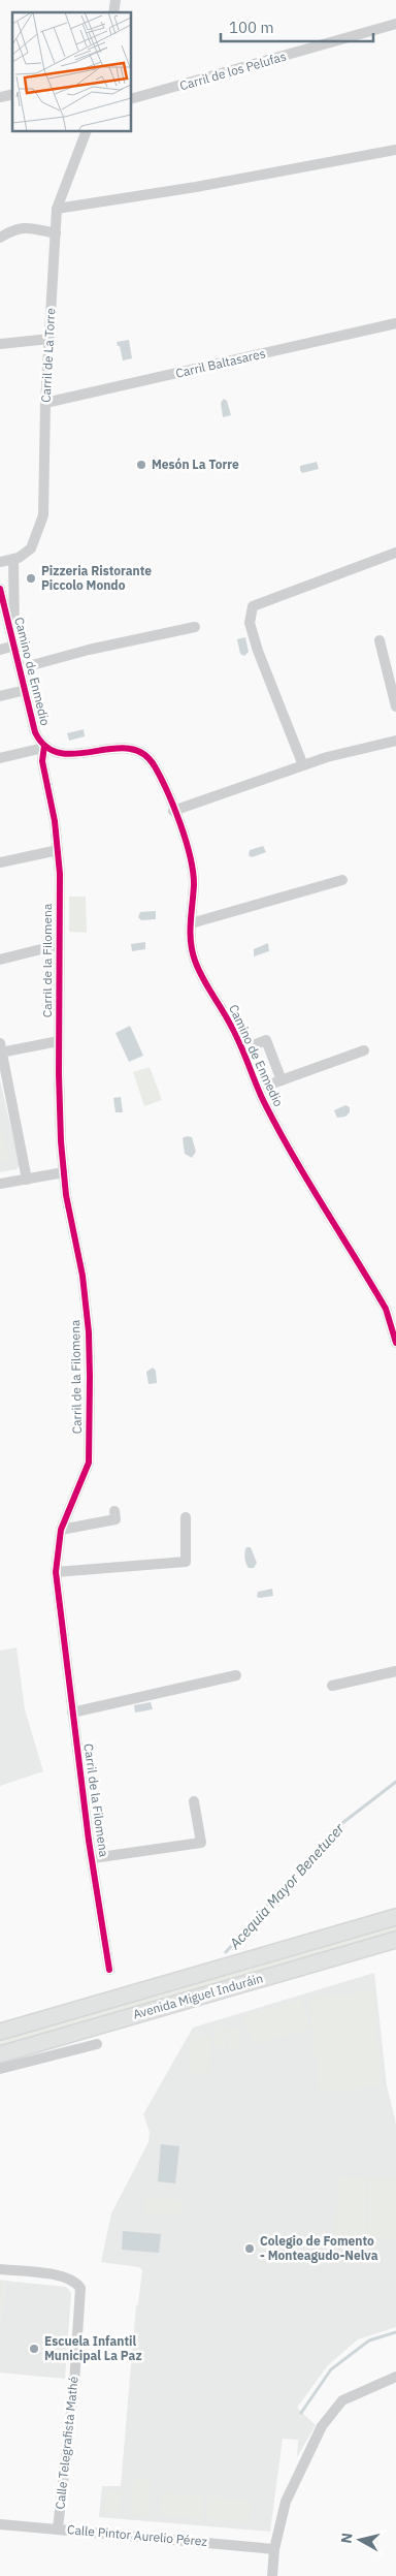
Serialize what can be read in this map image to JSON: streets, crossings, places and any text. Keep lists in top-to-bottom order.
{
  "streets": {
    "main road": ["Avenida Miguel Induráin"],
    "street": [
      "Carril de los Pelufas",
      "Carril de La Torre",
      "Carril Baltasares",
      "Camino de Enmedio",
      "Carril de la Filomena",
      "Calle Telegrafista Mathé",
      "Calle Pintor Aurelio Pérez"
    ]
  },
  "crossings": [
    ["Carril de La Torre", "Carril Baltasares"],
    ["Carril de La Torre", "Camino de Enmedio"],
    ["Camino de Enmedio", "Carril de la Filomena"],
    ["Calle Telegrafista Mathé", "Calle Pintor Aurelio Pérez"]
  ],
  "water": ["Acequia Mayor Benetucer"],
  "places": [
    "Mesón La Torre",
    "Pizzeria Ristorante Piccolo Mondo",
    "Colegio de Fomento - Monteagudo-Nelva",
    "Escuela Infantil Municipal La Paz"
  ],
  "scale_bar": "100 m",
  "north": "left"
}
